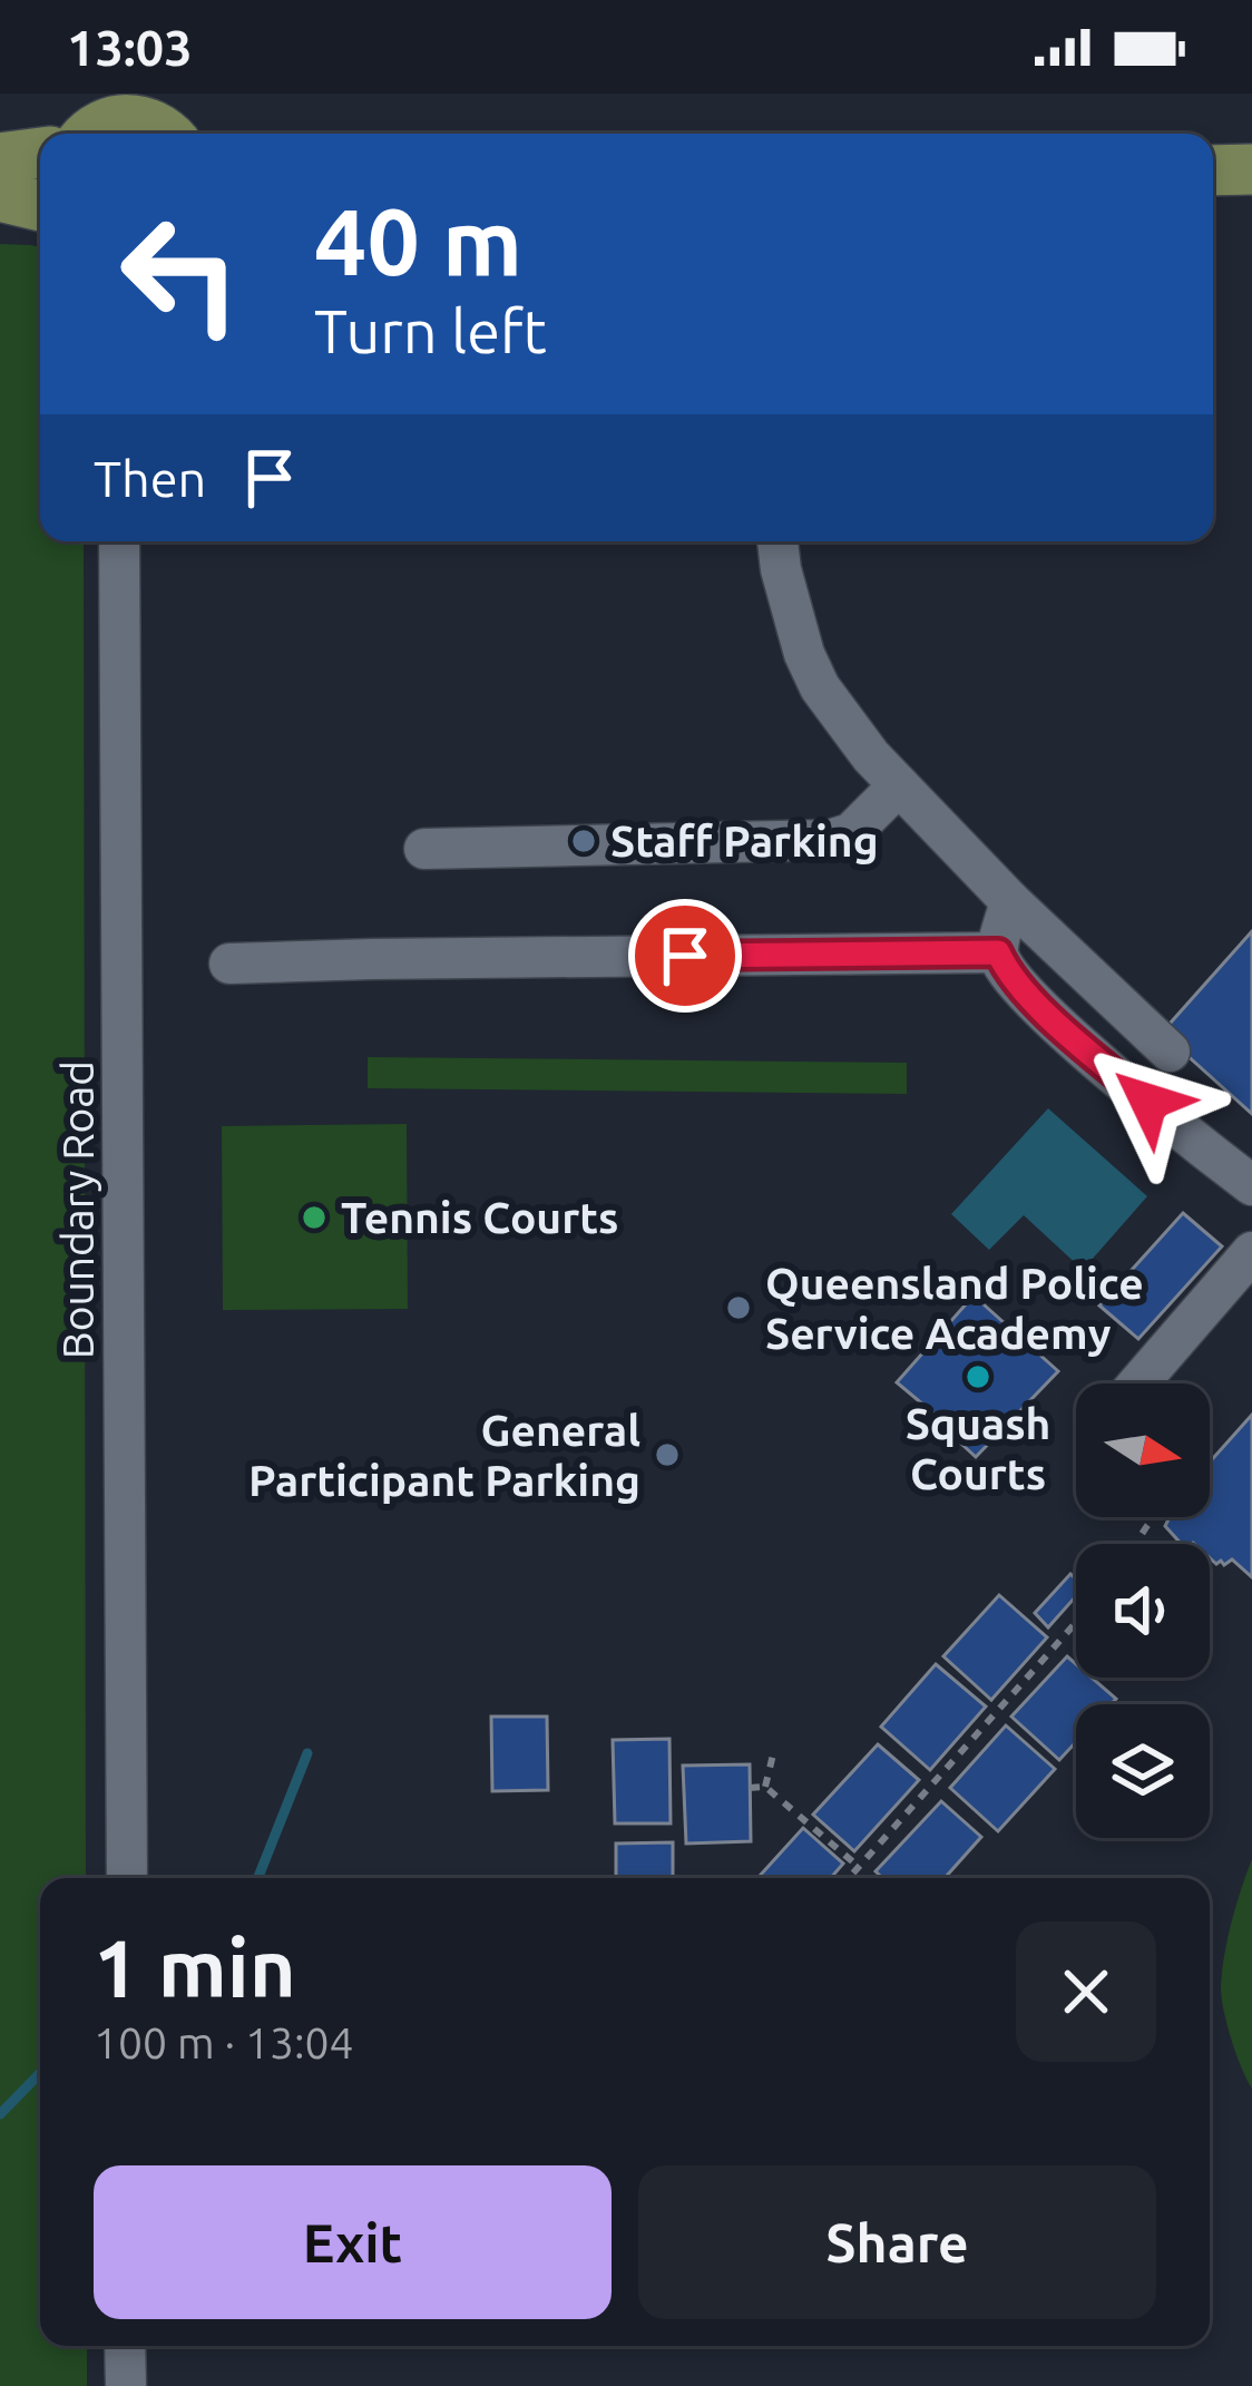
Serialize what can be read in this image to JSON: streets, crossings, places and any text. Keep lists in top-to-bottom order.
{
  "streets": {
    "street": ["Boundary Road"]
  },
  "places": [
    "Staff Parking",
    "Tennis Courts",
    "Queensland Police Service Academy",
    "Squash Courts",
    "General Participant Parking"
  ],
  "north": "right",
  "page": {
    "status": "13:03",
    "turn": ["40 m", "Turn left"],
    "then": "Then",
    "heading": ["1 min", "100 m · 13:04"],
    "buttons": ["Exit", "Share"]
  }
}
